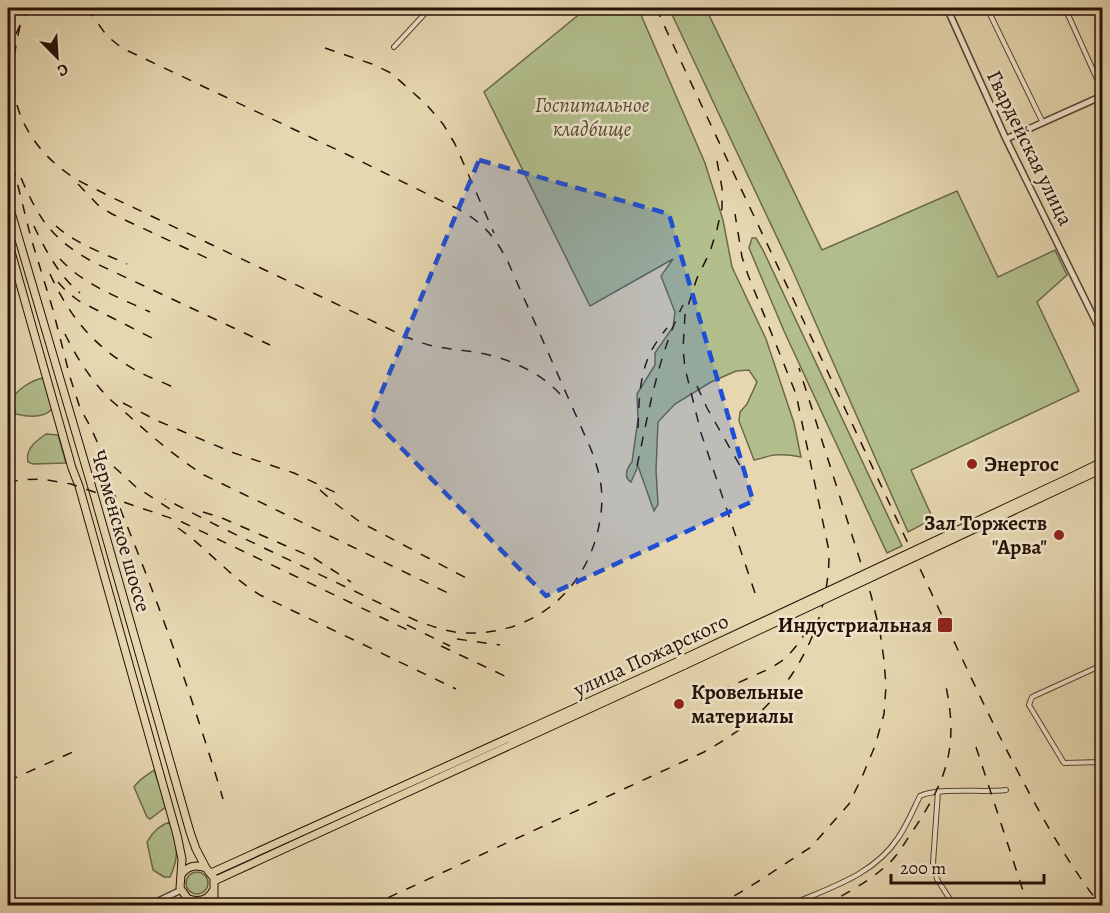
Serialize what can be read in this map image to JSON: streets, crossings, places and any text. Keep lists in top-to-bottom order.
{
  "streets": {
    "main road": ["Черменское шоссе", "улица Пожарского"],
    "street": ["Гвардейская улица"]
  },
  "crossings": [
    ["Черменское шоссе", "улица Пожарского"]
  ],
  "parks": ["Госпитальное кладбище"],
  "places": {
    "other": ["Энергос", "Зал Торжеств \"Арва\"", "Кровельные материалы"],
    "transit": ["Индустриальная"]
  },
  "scale_bar": "200 m",
  "north": "bottom right"
}
